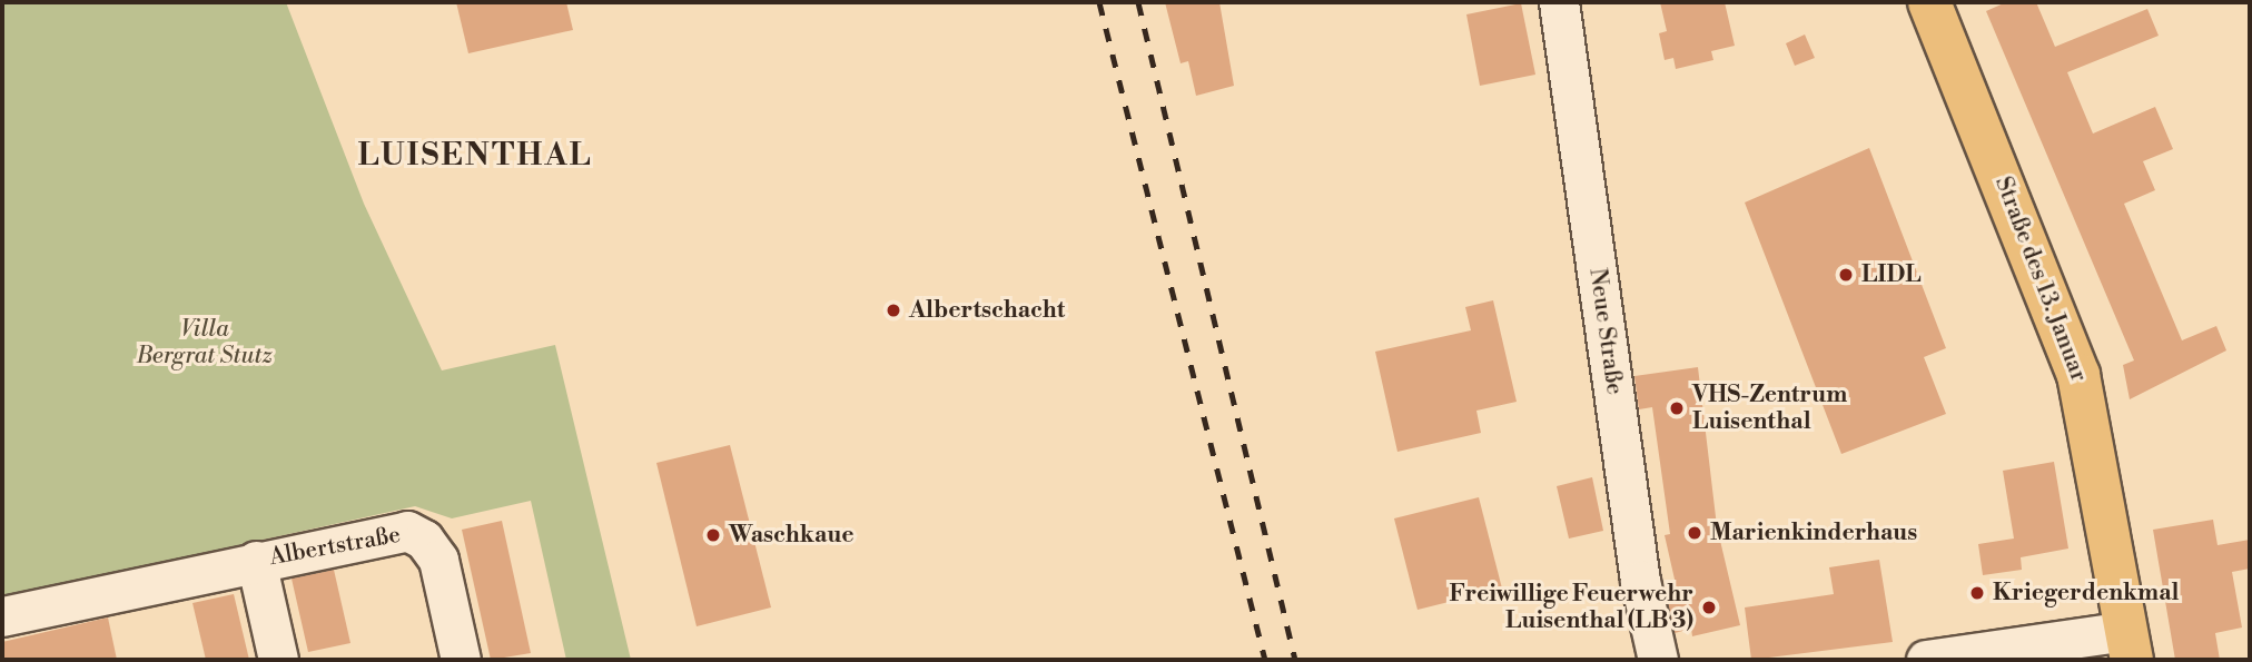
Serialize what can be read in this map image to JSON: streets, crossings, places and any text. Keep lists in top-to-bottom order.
{
  "streets": {
    "main road": ["Straße des 13. Januar"],
    "street": ["Neue Straße", "Albertstraße"]
  },
  "districts": ["LUISENTHAL"],
  "parks": ["Villa Bergrat Stutz"],
  "places": [
    "LIDL",
    "Albertschacht",
    "VHS-Zentrum Luisenthal",
    "Marienkinderhaus",
    "Waschkaue",
    "Kriegerdenkmal",
    "Freiwillige Feuerwehr Luisenthal (LB 3)"
  ]
}
